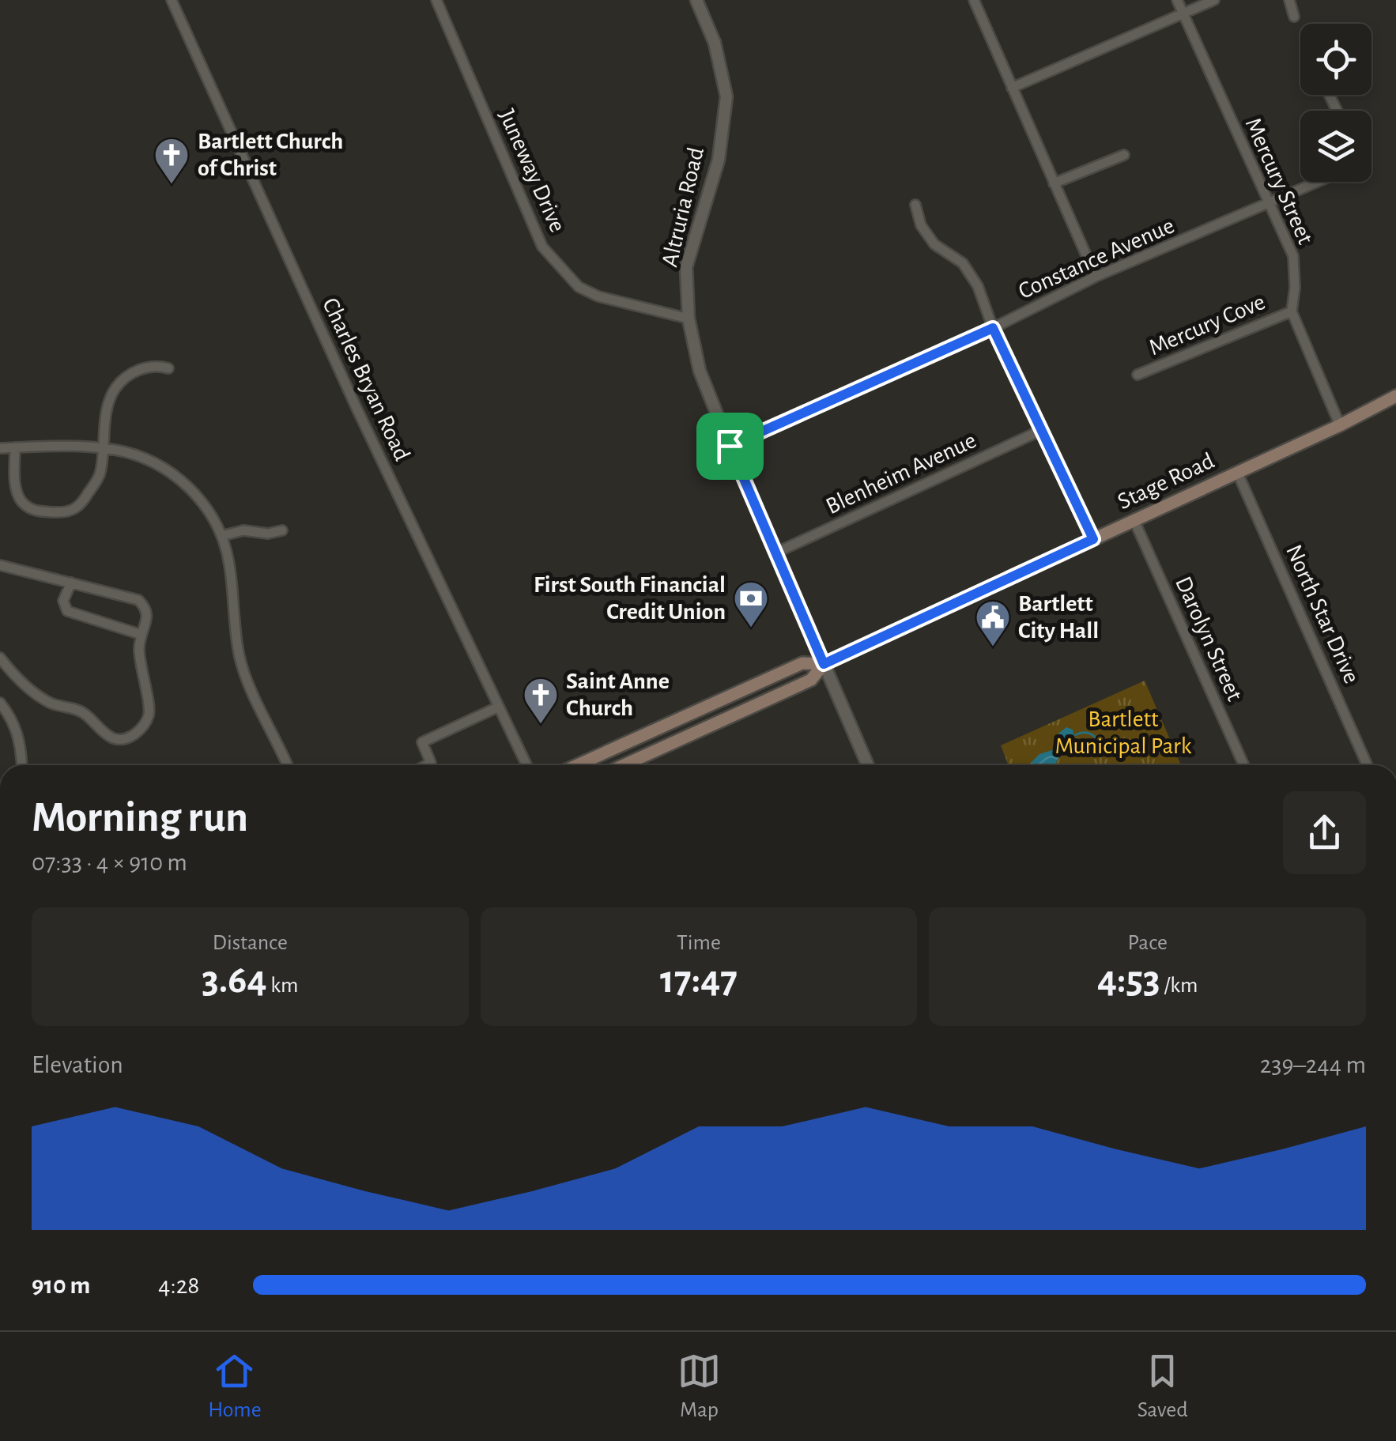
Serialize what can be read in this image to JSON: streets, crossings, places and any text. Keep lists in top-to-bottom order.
{
  "streets": {
    "main road": ["Stage Road"],
    "street": [
      "Juneway Drive",
      "Mercury Street",
      "Altruria Road",
      "Constance Avenue",
      "Mercury Cove",
      "Charles Bryan Road",
      "Blenheim Avenue",
      "North Star Drive",
      "Darolyn Street"
    ]
  },
  "crossings": [
    ["Juneway Drive", "Altruria Road"],
    ["Mercury Street", "Constance Avenue"],
    ["Mercury Street", "Mercury Cove"],
    ["Mercury Street", "Stage Road"],
    ["Altruria Road", "Constance Avenue"],
    ["Altruria Road", "Blenheim Avenue"],
    ["Altruria Road", "Stage Road"],
    ["Stage Road", "North Star Drive"],
    ["Stage Road", "Darolyn Street"]
  ],
  "parks": ["Bartlett Municipal Park"],
  "places": {
    "church": ["Bartlett Church of Christ", "Saint Anne Church"],
    "bank": ["First South Financial Credit Union"],
    "public building": ["Bartlett City Hall"]
  },
  "page": {
    "heading": ["Morning run", "07:33 · 4 × 910 m"],
    "stats": [
      ["Distance", "3.64 km"],
      ["Time", "17:47"],
      ["Pace", "4:53 /km"]
    ],
    "chart": ["Elevation", "239–244 m"],
    "list": [
      {
        "name": "910 m",
        "note": "4:28"
      }
    ],
    "tabs": ["Home", "Map", "Saved"]
  }
}
